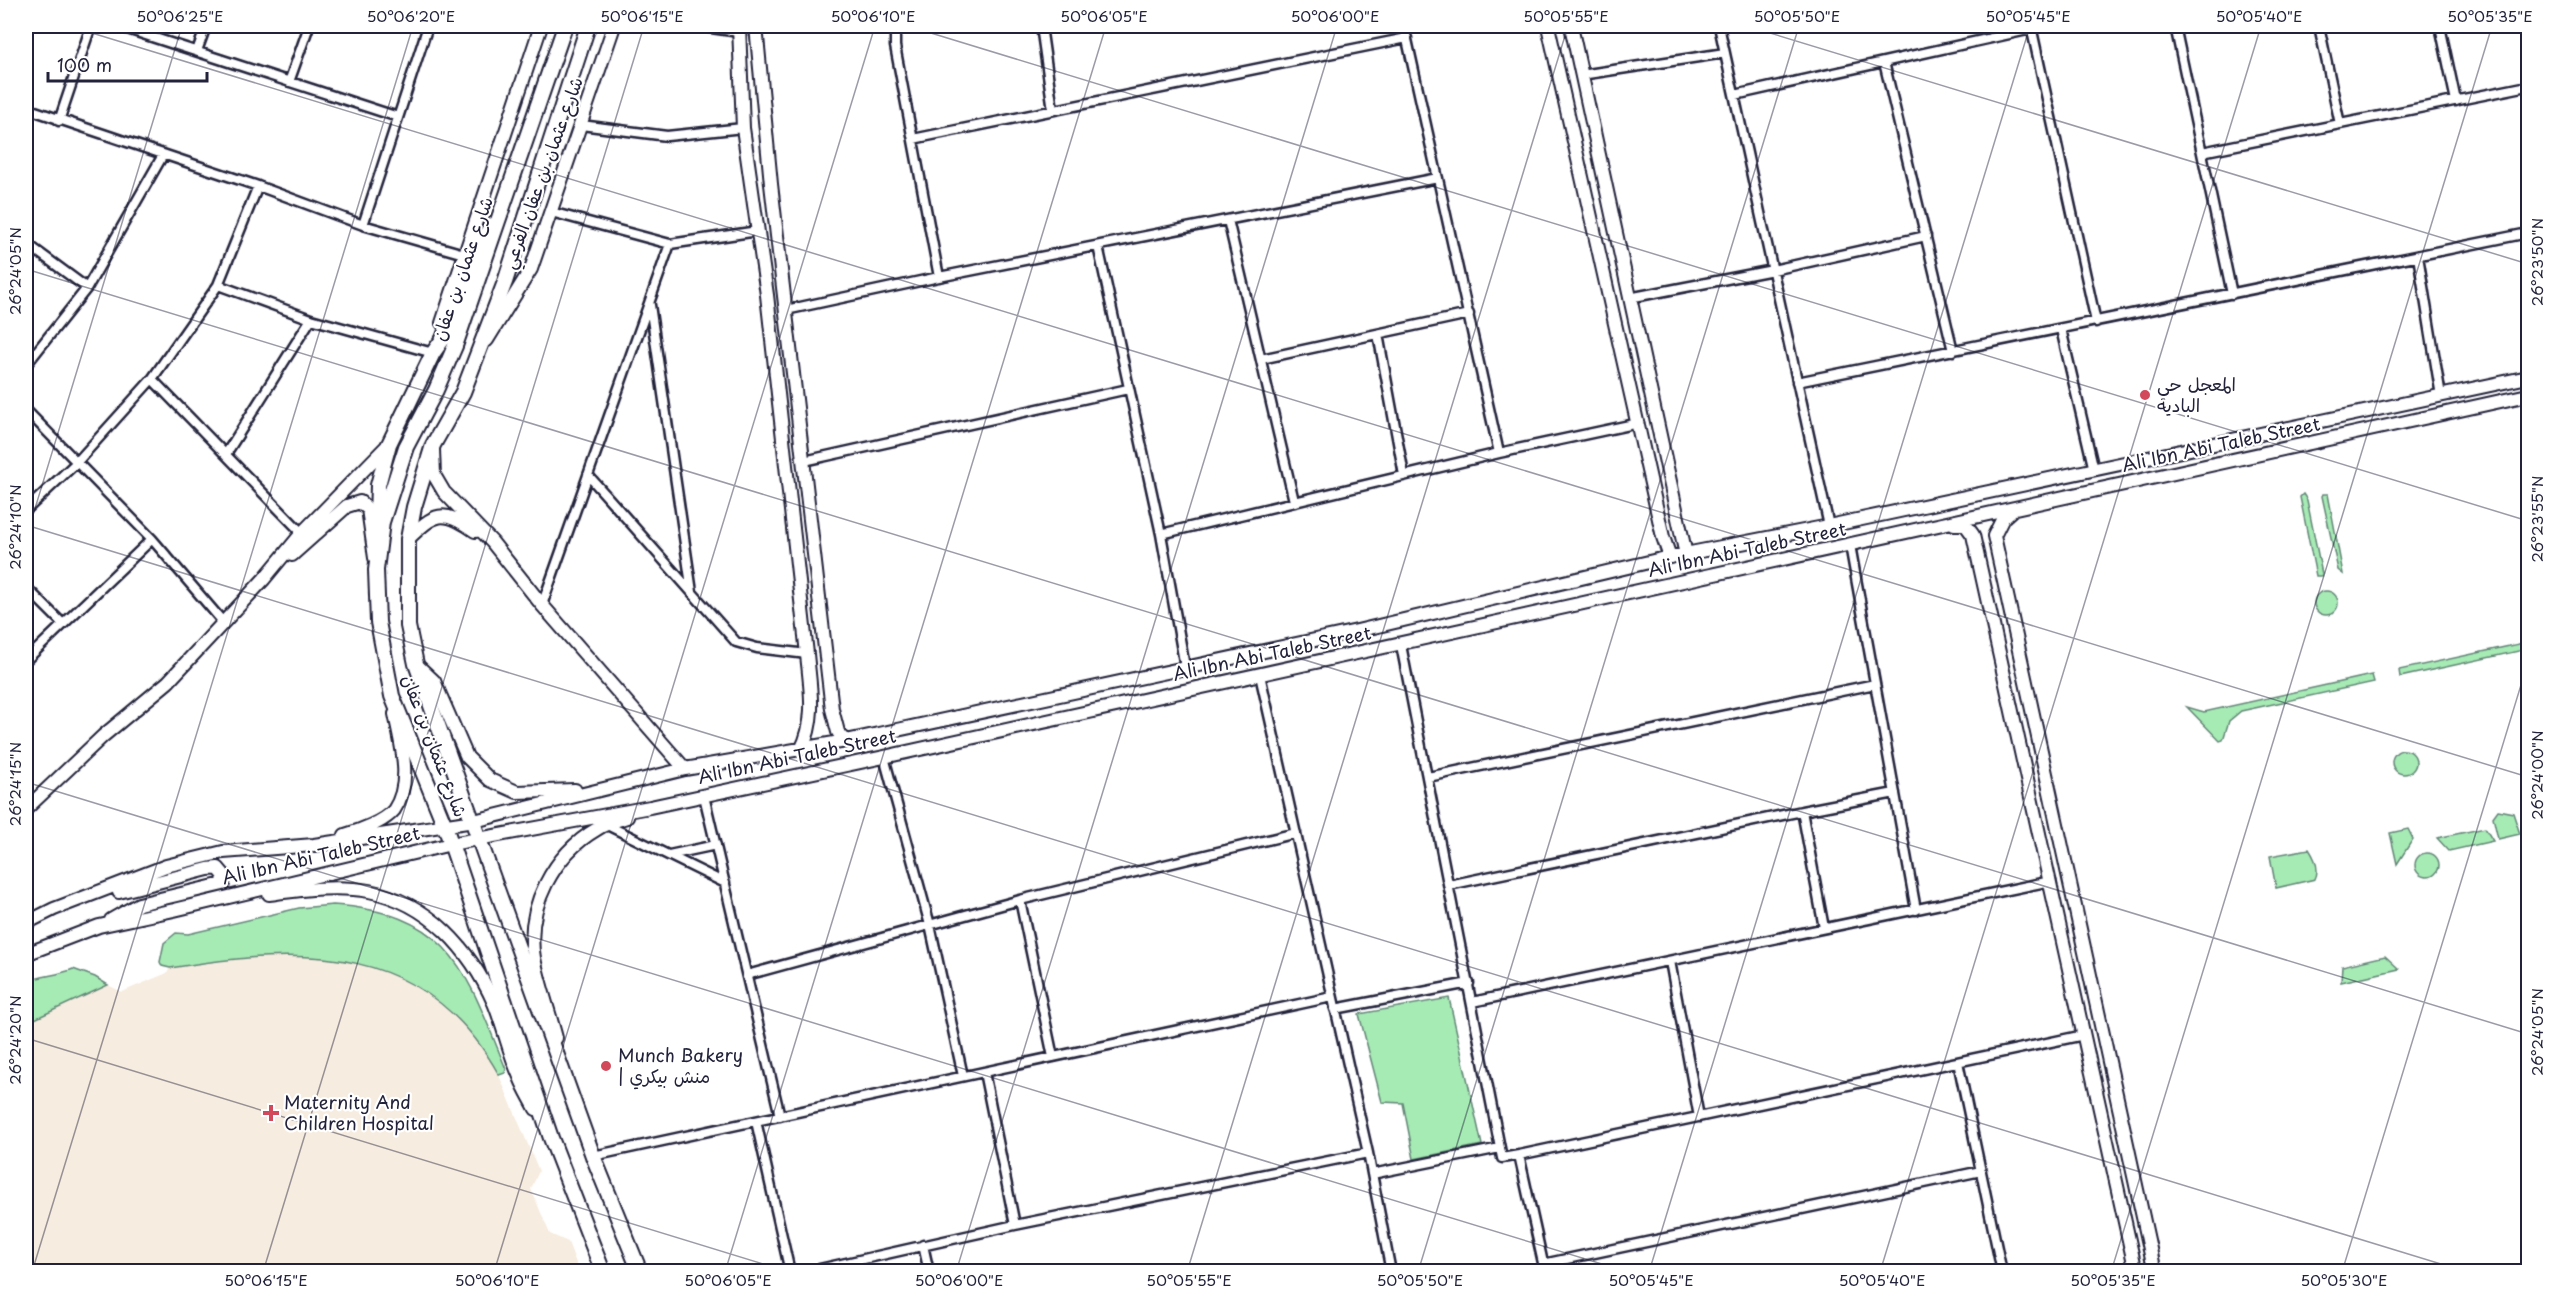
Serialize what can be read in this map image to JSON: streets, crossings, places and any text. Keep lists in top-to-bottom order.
{
  "streets": {
    "main road": ["شارع عثمان بن عفان"],
    "street": ["شارع عثمان بن عفان الفرعي", "Ali Ibn Abi Taleb Street"]
  },
  "crossings": [
    ["شارع عثمان بن عفان الفرعي", "شارع عثمان بن عفان"],
    ["شارع عثمان بن عفان", "Ali Ibn Abi Taleb Street"]
  ],
  "places": {
    "other": ["المعجل حي الباديه", "Munch Bakery | منش بيكري"],
    "health": ["Maternity And Children Hospital"]
  },
  "scale_bar": "100 m",
  "coordinates": [
    "50°06'25\"E",
    "50°06'20\"E",
    "50°06'15\"E",
    "50°06'10\"E",
    "50°06'05\"E",
    "50°06'00\"E",
    "50°05'55\"E",
    "50°05'50\"E",
    "50°05'45\"E",
    "50°05'40\"E",
    "50°05'35\"E",
    "26°23'50\"N",
    "26°24'05\"N",
    "26°23'55\"N",
    "26°24'10\"N",
    "26°24'00\"N",
    "26°24'15\"N",
    "26°24'20\"N",
    "50°05'30\"E"
  ]
}
